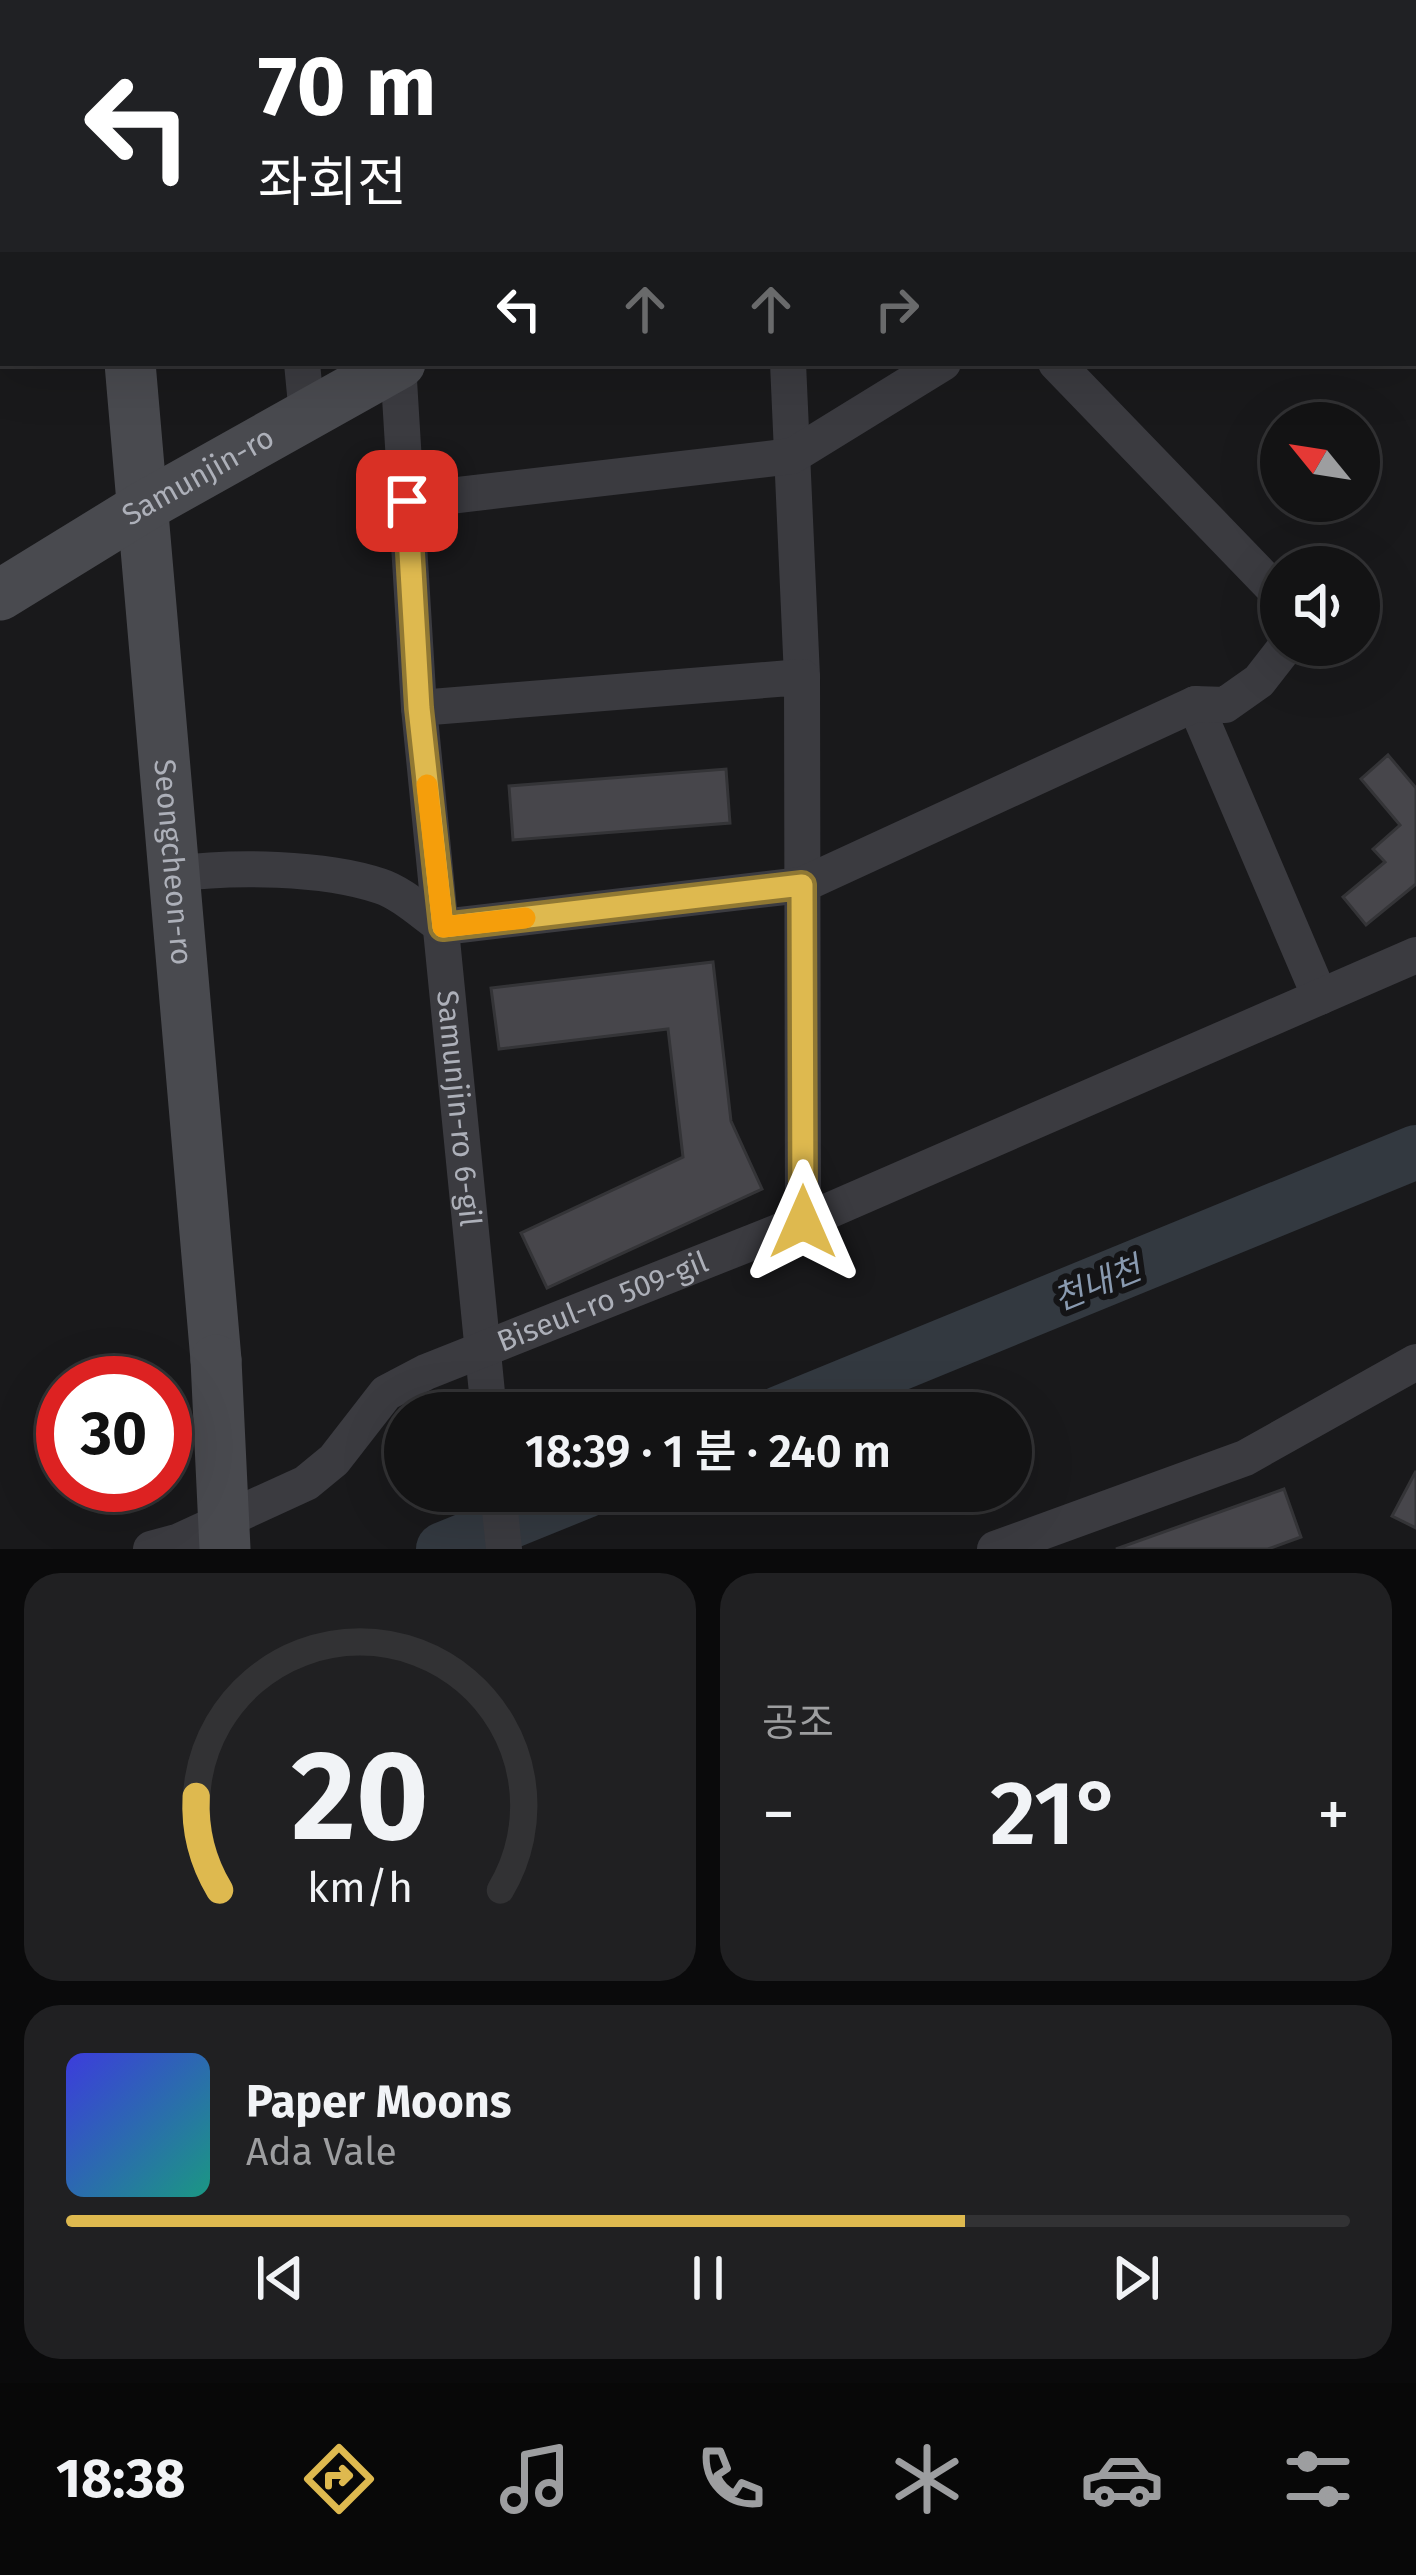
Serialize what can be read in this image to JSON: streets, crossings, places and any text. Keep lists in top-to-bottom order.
{
  "streets": {
    "main road": ["Samunjin-ro", "Seongcheon-ro"],
    "street": ["Samunjin-ro 6-gil", "Biseul-ro 509-gil"]
  },
  "crossings": [
    ["Samunjin-ro", "Seongcheon-ro"],
    ["Samunjin-ro 6-gil", "Biseul-ro 509-gil"]
  ],
  "water": ["천내천"],
  "north": "top left",
  "page": {
    "turn": ["70 m", "좌회전"],
    "limit": "30",
    "trip": "18:39 · 1 분 · 240 m",
    "tile": "공조",
    "heat": ["−", "21°", "+"],
    "song": ["Paper Moons", "Ada Vale"],
    "tabs": "18:38",
    "gauge": ["20", "km/h"]
  }
}
